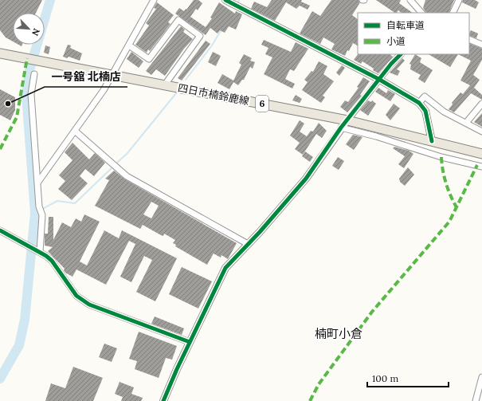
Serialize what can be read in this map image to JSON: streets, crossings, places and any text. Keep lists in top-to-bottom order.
{
  "streets": {
    "main road": ["四日市楠鈴鹿線", "6"]
  },
  "districts": ["楠町小倉"],
  "places": ["一号舘 北楠店"],
  "legend": ["自転車道", "小道"],
  "scale_bar": "100 m",
  "north": "bottom right"
}
